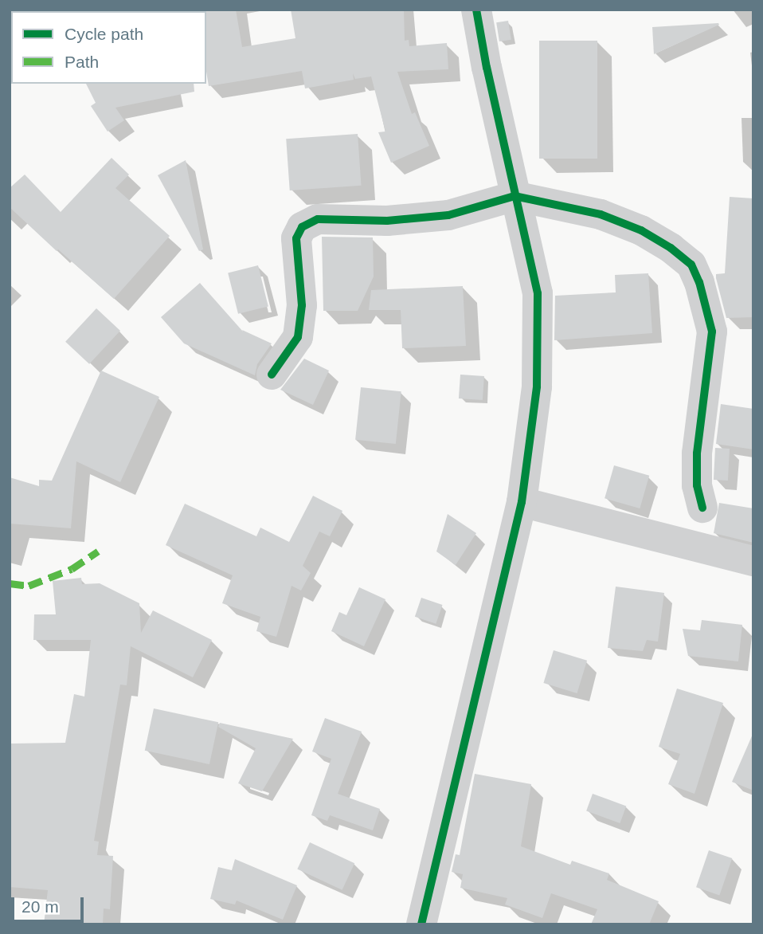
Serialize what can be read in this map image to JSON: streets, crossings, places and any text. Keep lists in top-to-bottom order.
{
  "legend": ["Cycle path", "Path"],
  "scale_bar": "20 m"
}
